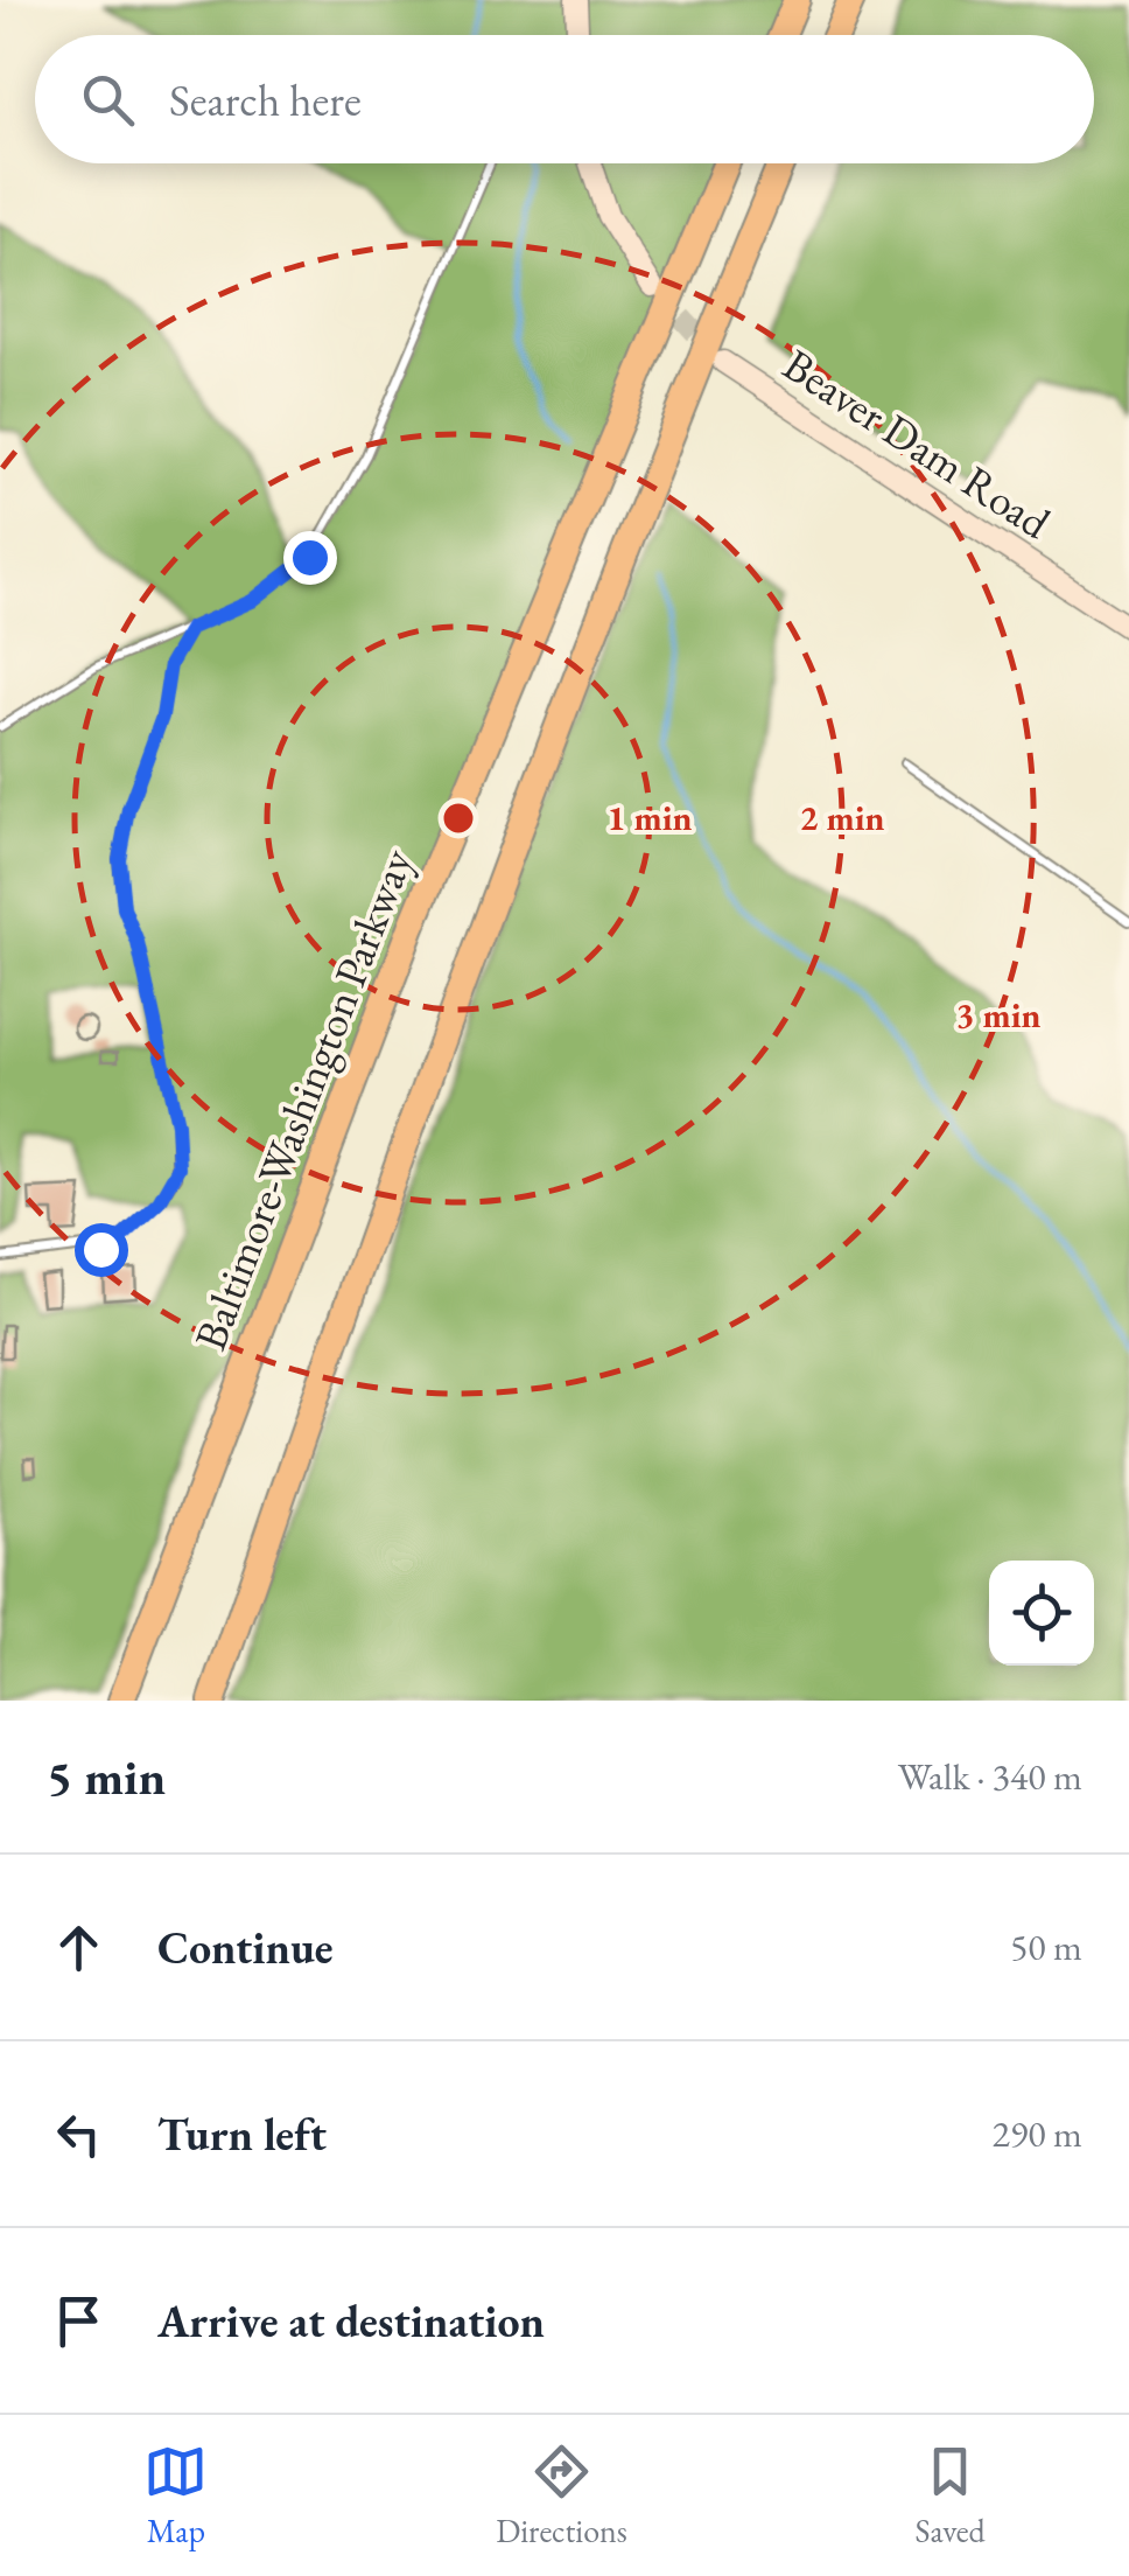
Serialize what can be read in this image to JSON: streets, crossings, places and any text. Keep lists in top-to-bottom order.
{
  "streets": {
    "highway": ["Baltimore-Washington Parkway"],
    "street": ["Beaver Dam Road"]
  },
  "page": {
    "search": "Search here",
    "heading": ["5 min", "Walk · 340 m"],
    "list": [
      ["Continue", "50 m"],
      ["Turn left", "290 m"],
      "Arrive at destination"
    ],
    "nav": ["Map", "Directions", "Saved"]
  },
  "rings": ["1 min", "2 min", "3 min"]
}
